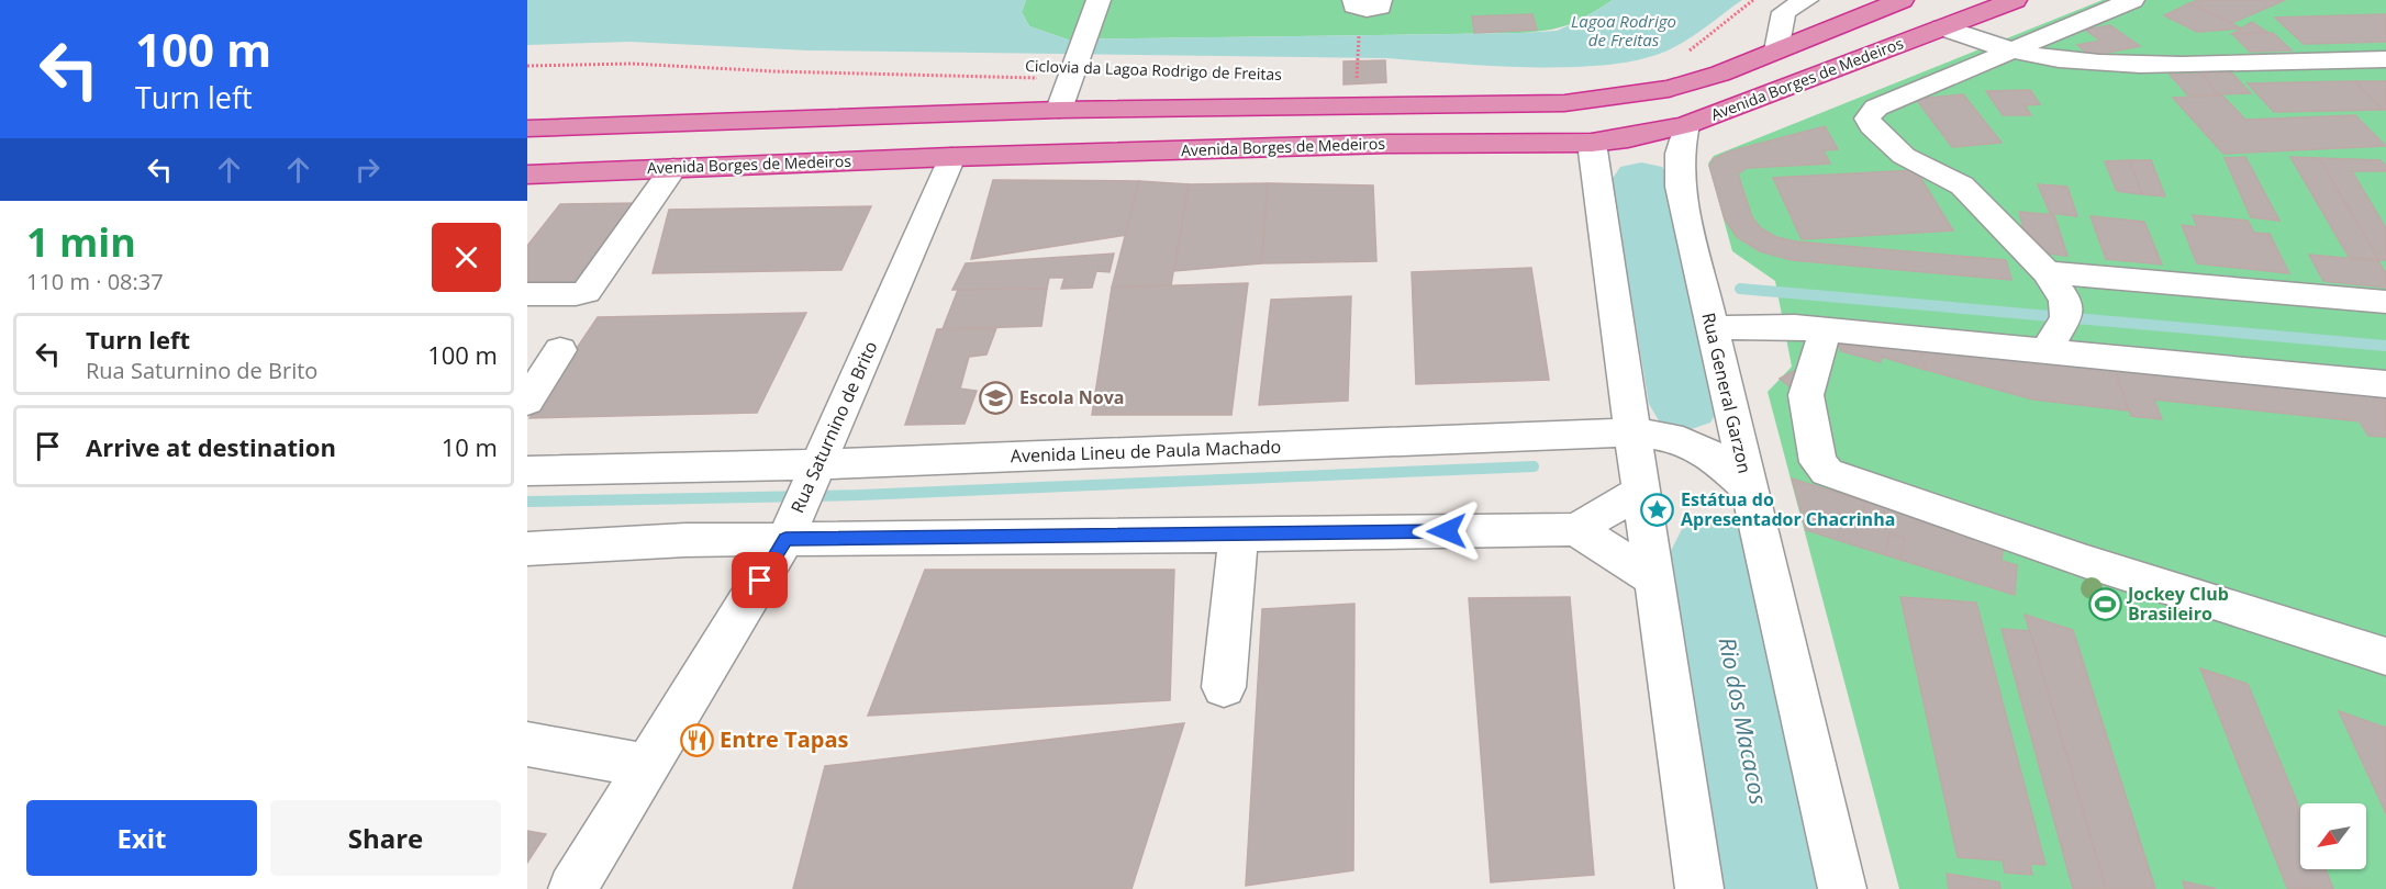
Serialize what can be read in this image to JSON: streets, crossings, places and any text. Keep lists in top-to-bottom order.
{
  "streets": {
    "highway": ["Avenida Borges de Medeiros"],
    "street": ["Rua General Garzon", "Rua Saturnino de Brito", "Avenida Lineu de Paula Machado"],
    "path": ["Ciclovia da Lagoa Rodrigo de Freitas"]
  },
  "crossings": [
    ["Ciclovia da Lagoa Rodrigo de Freitas", "Avenida Borges de Medeiros"],
    ["Avenida Borges de Medeiros", "Rua General Garzon"],
    ["Avenida Borges de Medeiros", "Rua Saturnino de Brito"],
    ["Rua General Garzon", "Avenida Lineu de Paula Machado"],
    ["Rua Saturnino de Brito", "Avenida Lineu de Paula Machado"]
  ],
  "water": ["Lagoa Rodrigo de Freitas", "Rio dos Macacos"],
  "places": {
    "school or university": ["Escola Nova"],
    "place": ["Estátua do Apresentador Chacrinha"],
    "sports": ["Jockey Club Brasileiro"],
    "restaurant": ["Entre Tapas"]
  },
  "north": "bottom left",
  "page": {
    "turn": ["100 m", "Turn left"],
    "heading": ["1 min", "110 m · 08:37"],
    "list": [
      {
        "name": "Turn left",
        "note": "Rua Saturnino de Brito",
        "value": "100 m"
      },
      {
        "name": "Arrive at destination",
        "value": "10 m"
      }
    ],
    "buttons": ["Exit", "Share"]
  }
}
